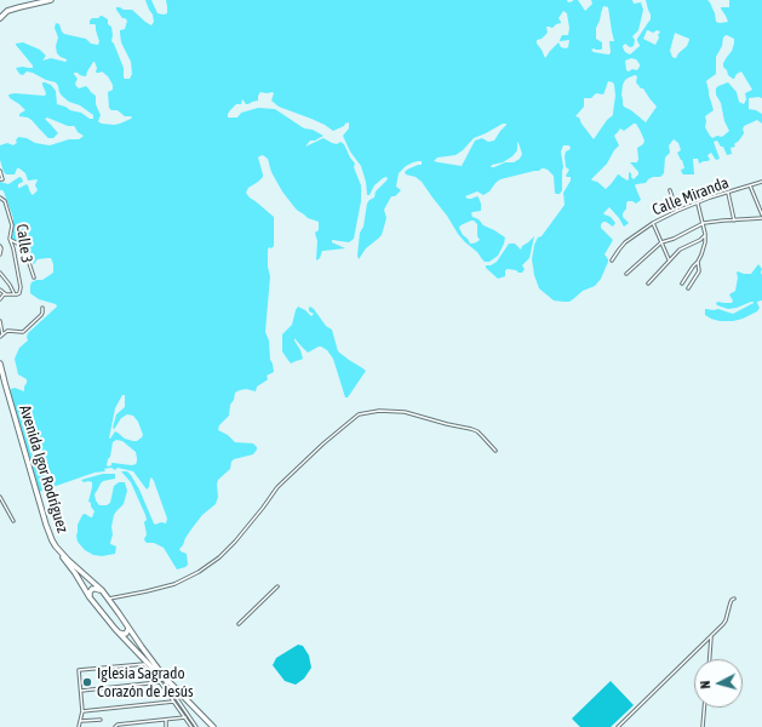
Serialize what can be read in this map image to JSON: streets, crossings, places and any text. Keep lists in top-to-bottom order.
{
  "streets": {
    "highway": ["Avenida Igor Rodríguez"],
    "street": ["Calle Miranda", "Calle 3"]
  },
  "places": ["Iglesia Sagrado Corazón de Jesús"],
  "north": "left"
}
